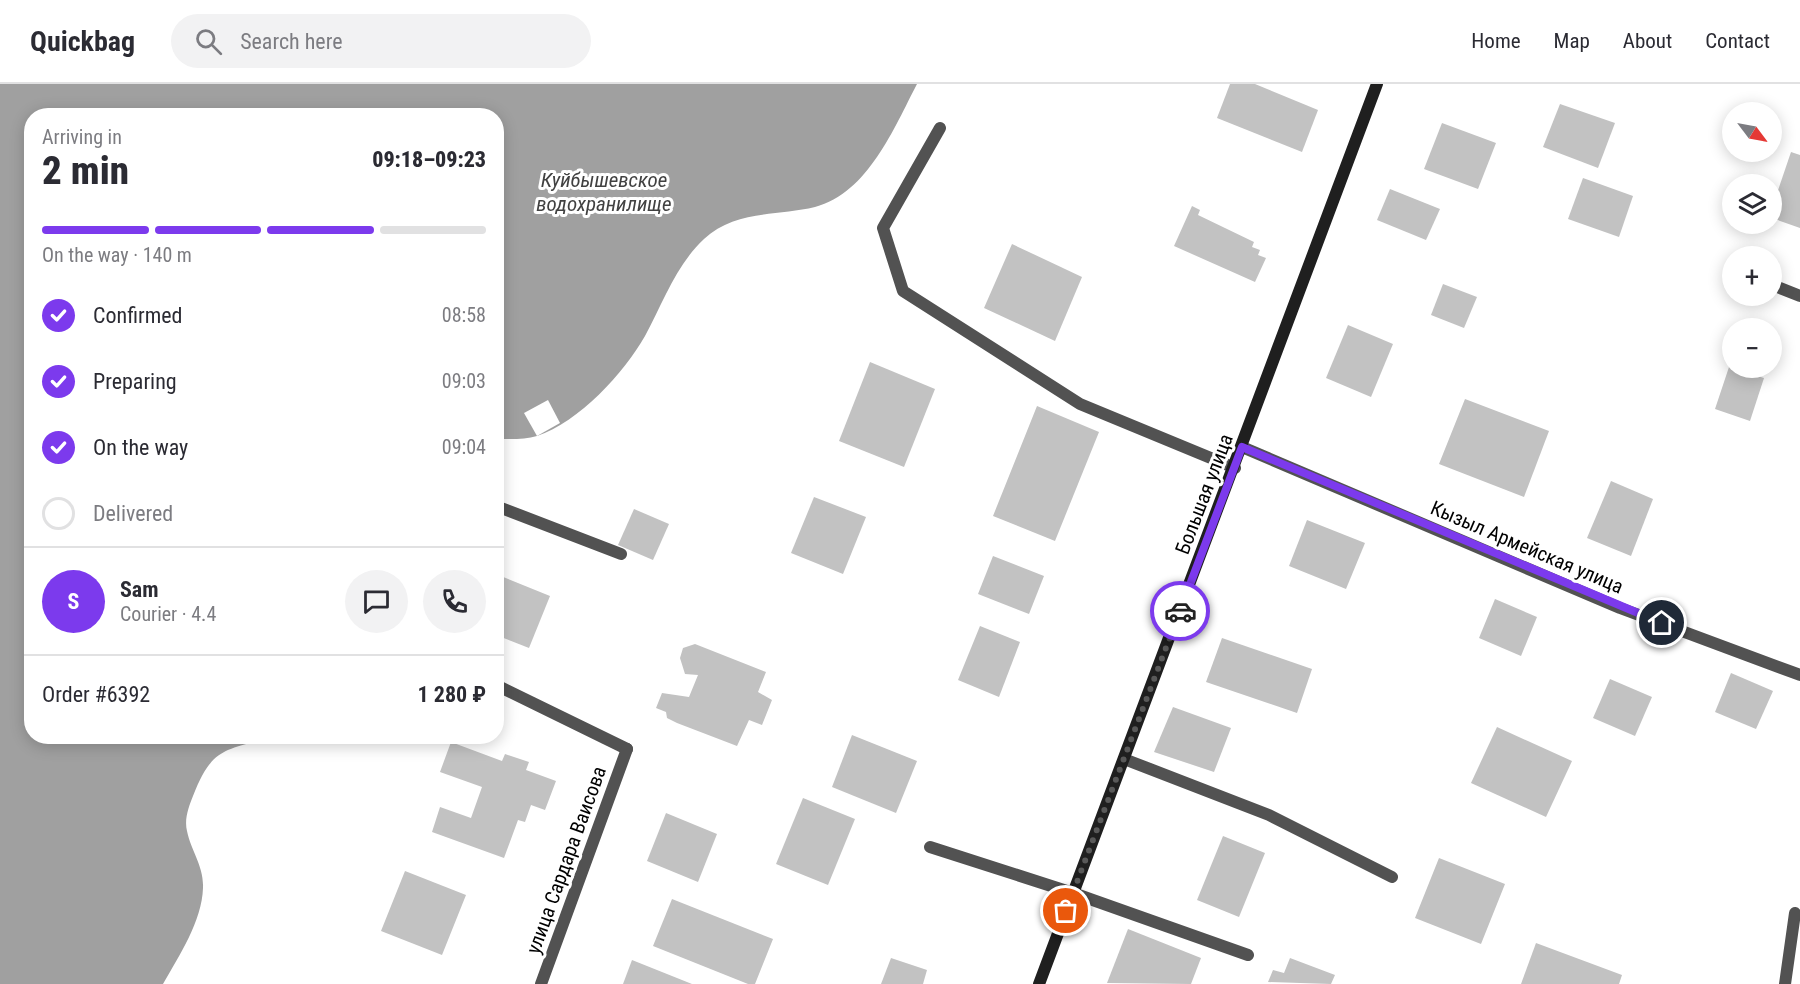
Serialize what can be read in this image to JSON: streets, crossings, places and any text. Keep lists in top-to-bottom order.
{
  "streets": {
    "street": ["Большая улица", "Кызыл Армейская улица", "улица Сардара Ваисова"]
  },
  "crossings": [
    ["Большая улица", "Кызыл Армейская улица"]
  ],
  "water": ["Куйбышевское водохранилище"],
  "north": "bottom right",
  "page": {
    "header": "Quickbag",
    "search": "Search here",
    "nav": [
      "Home",
      "Map",
      "About",
      "Contact"
    ],
    "map_buttons": ["+", "−"],
    "heading": ["2 min", "Arriving in", "09:18–09:23"],
    "panel": [
      "Sam",
      "Courier · 4.4",
      "Order #6392",
      "1 280 ₽"
    ],
    "bar": "On the way · 140 m",
    "list": [
      ["Confirmed", "08:58"],
      ["Preparing", "09:03"],
      ["On the way", "09:04"],
      "Delivered"
    ],
    "round": "S"
  }
}
